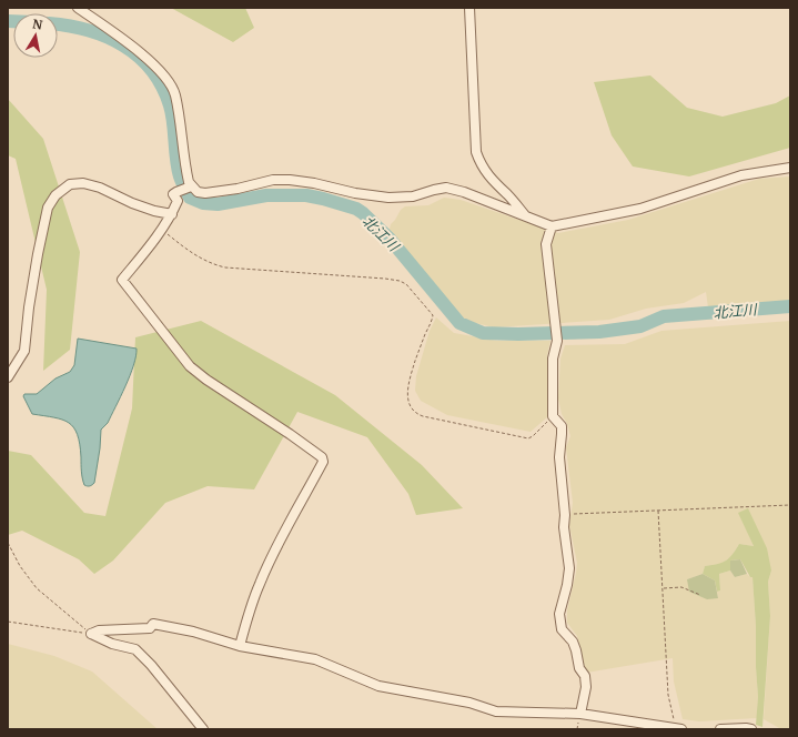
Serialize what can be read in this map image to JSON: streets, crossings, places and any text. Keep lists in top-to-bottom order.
{
  "water": ["北江川"],
  "north": "top"
}
